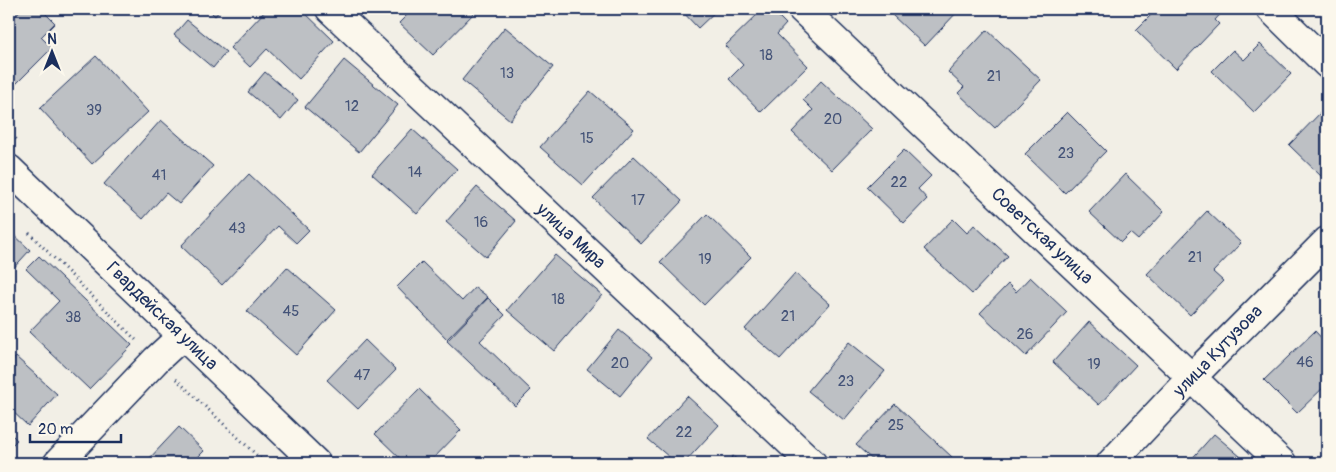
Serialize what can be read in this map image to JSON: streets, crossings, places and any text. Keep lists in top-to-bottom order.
{
  "streets": {
    "street": [
      "улица Мира",
      "Советская улица",
      "Гвардейская улица",
      "улица Кутузова"
    ]
  },
  "crossings": [
    ["Советская улица", "улица Кутузова"]
  ],
  "house_numbers": [
    "18",
    "13",
    "21",
    "12",
    "39",
    "20",
    "15",
    "23",
    "14",
    "41",
    "22",
    "17",
    "16",
    "43",
    "21",
    "19",
    "18",
    "45",
    "21",
    "38",
    "26",
    "46",
    "20",
    "19",
    "47",
    "23",
    "25",
    "22"
  ],
  "scale_bar": "20 m",
  "north": "top"
}
